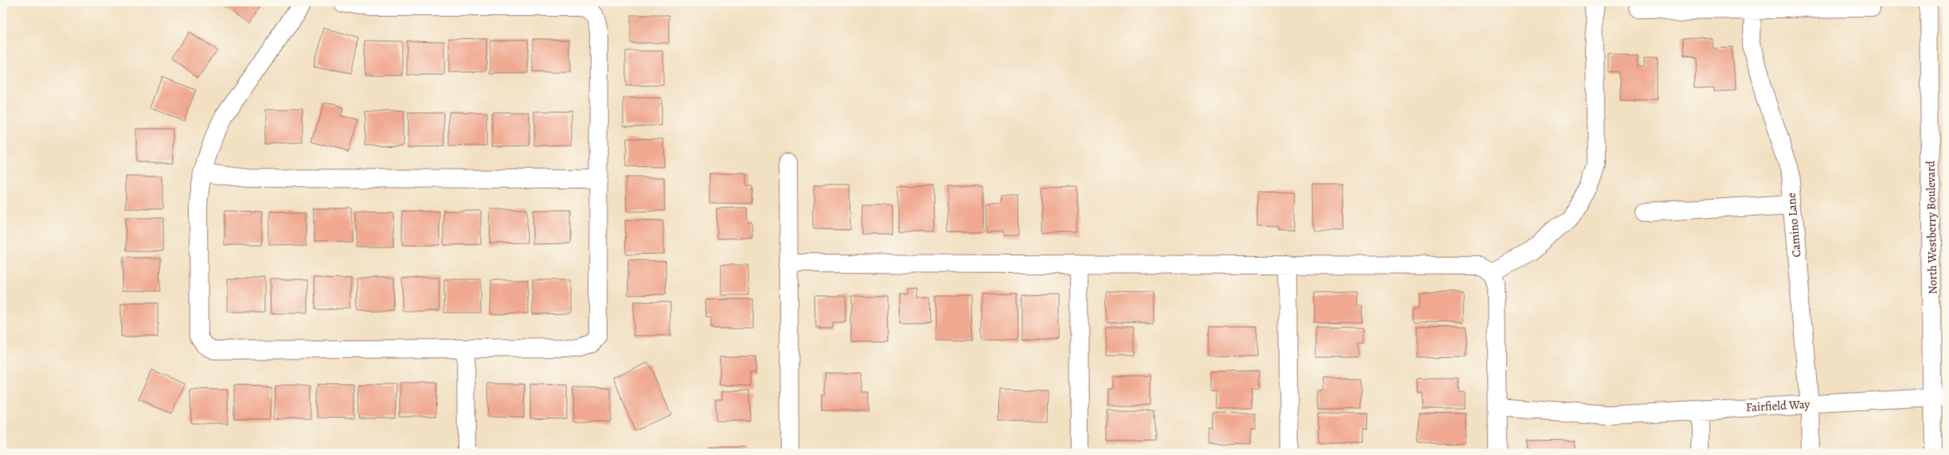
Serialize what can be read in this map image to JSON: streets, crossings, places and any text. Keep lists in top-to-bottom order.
{
  "streets": {
    "street": ["Camino Lane", "North Westberry Boulevard", "Fairfield Way"]
  },
  "crossings": [
    ["Camino Lane", "Fairfield Way"],
    ["North Westberry Boulevard", "Fairfield Way"]
  ]
}
